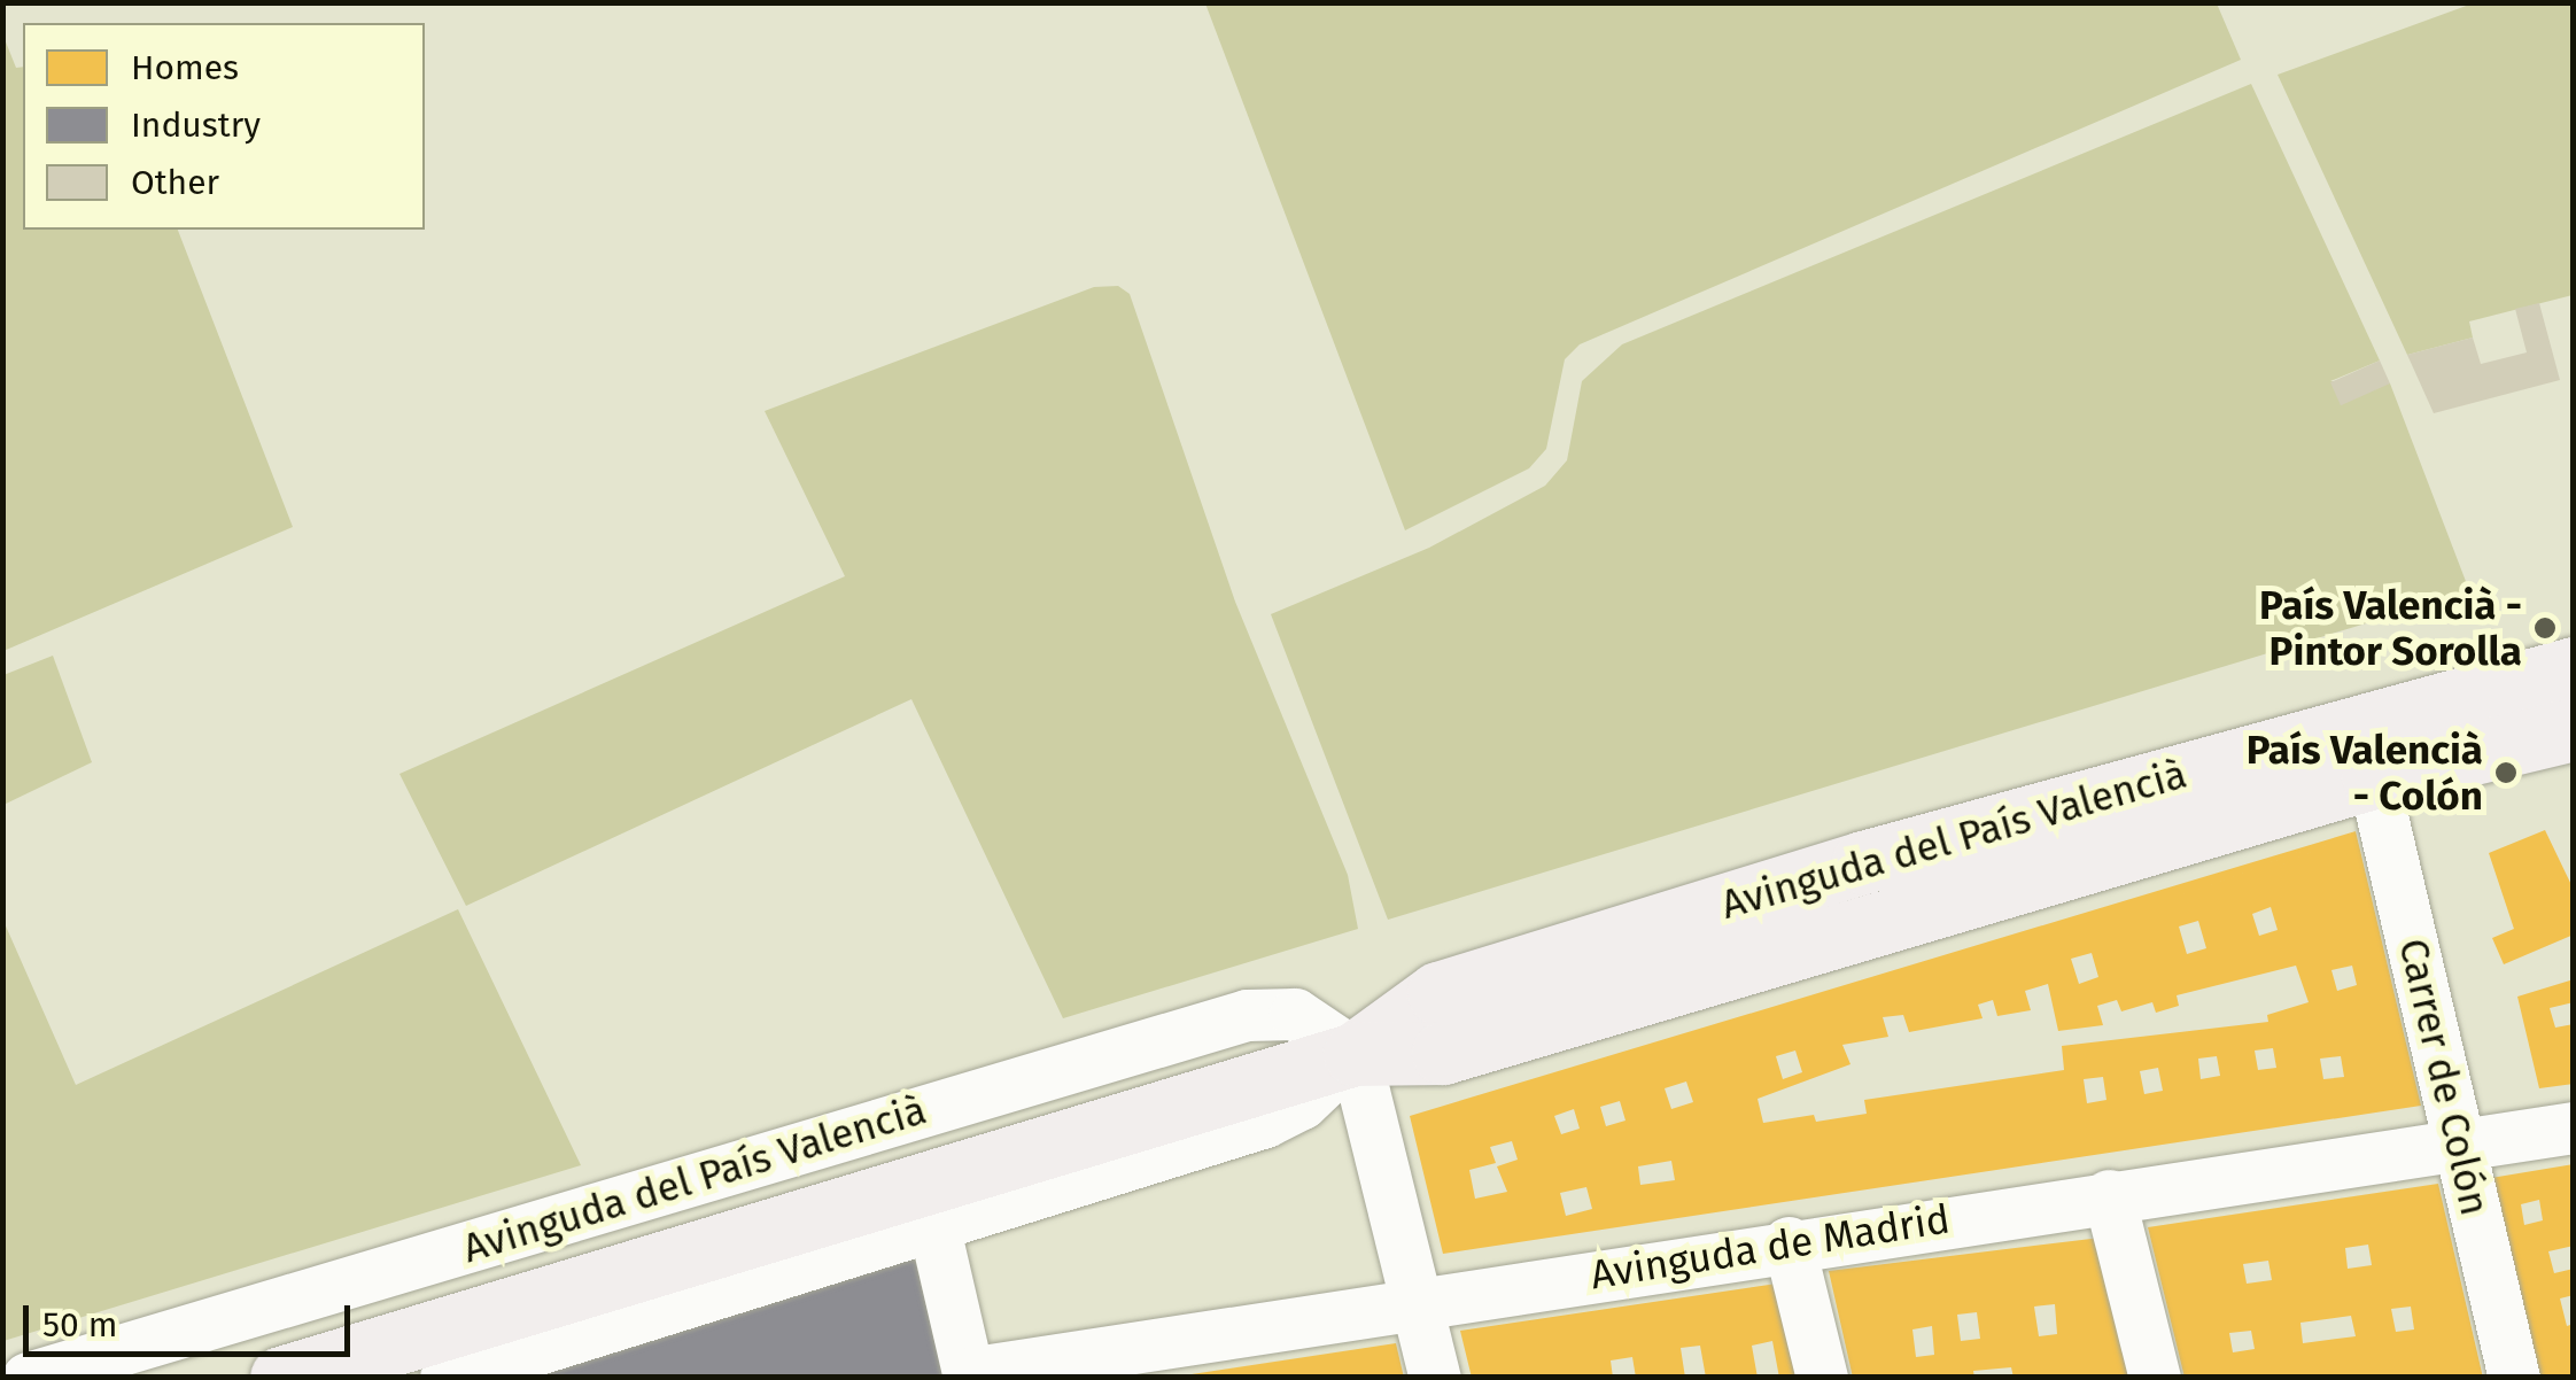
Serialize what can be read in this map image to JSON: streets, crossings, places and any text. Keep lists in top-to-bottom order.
{
  "streets": {
    "street": ["Avinguda del País Valencià", "Carrer de Colón", "Avinguda de Madrid"]
  },
  "crossings": [
    ["Avinguda del País Valencià", "Carrer de Colón"],
    ["Carrer de Colón", "Avinguda de Madrid"]
  ],
  "places": ["País Valencià - Pintor Sorolla", "País Valencià - Colón"],
  "legend": ["Homes", "Industry", "Other"],
  "scale_bar": "50 m"
}
